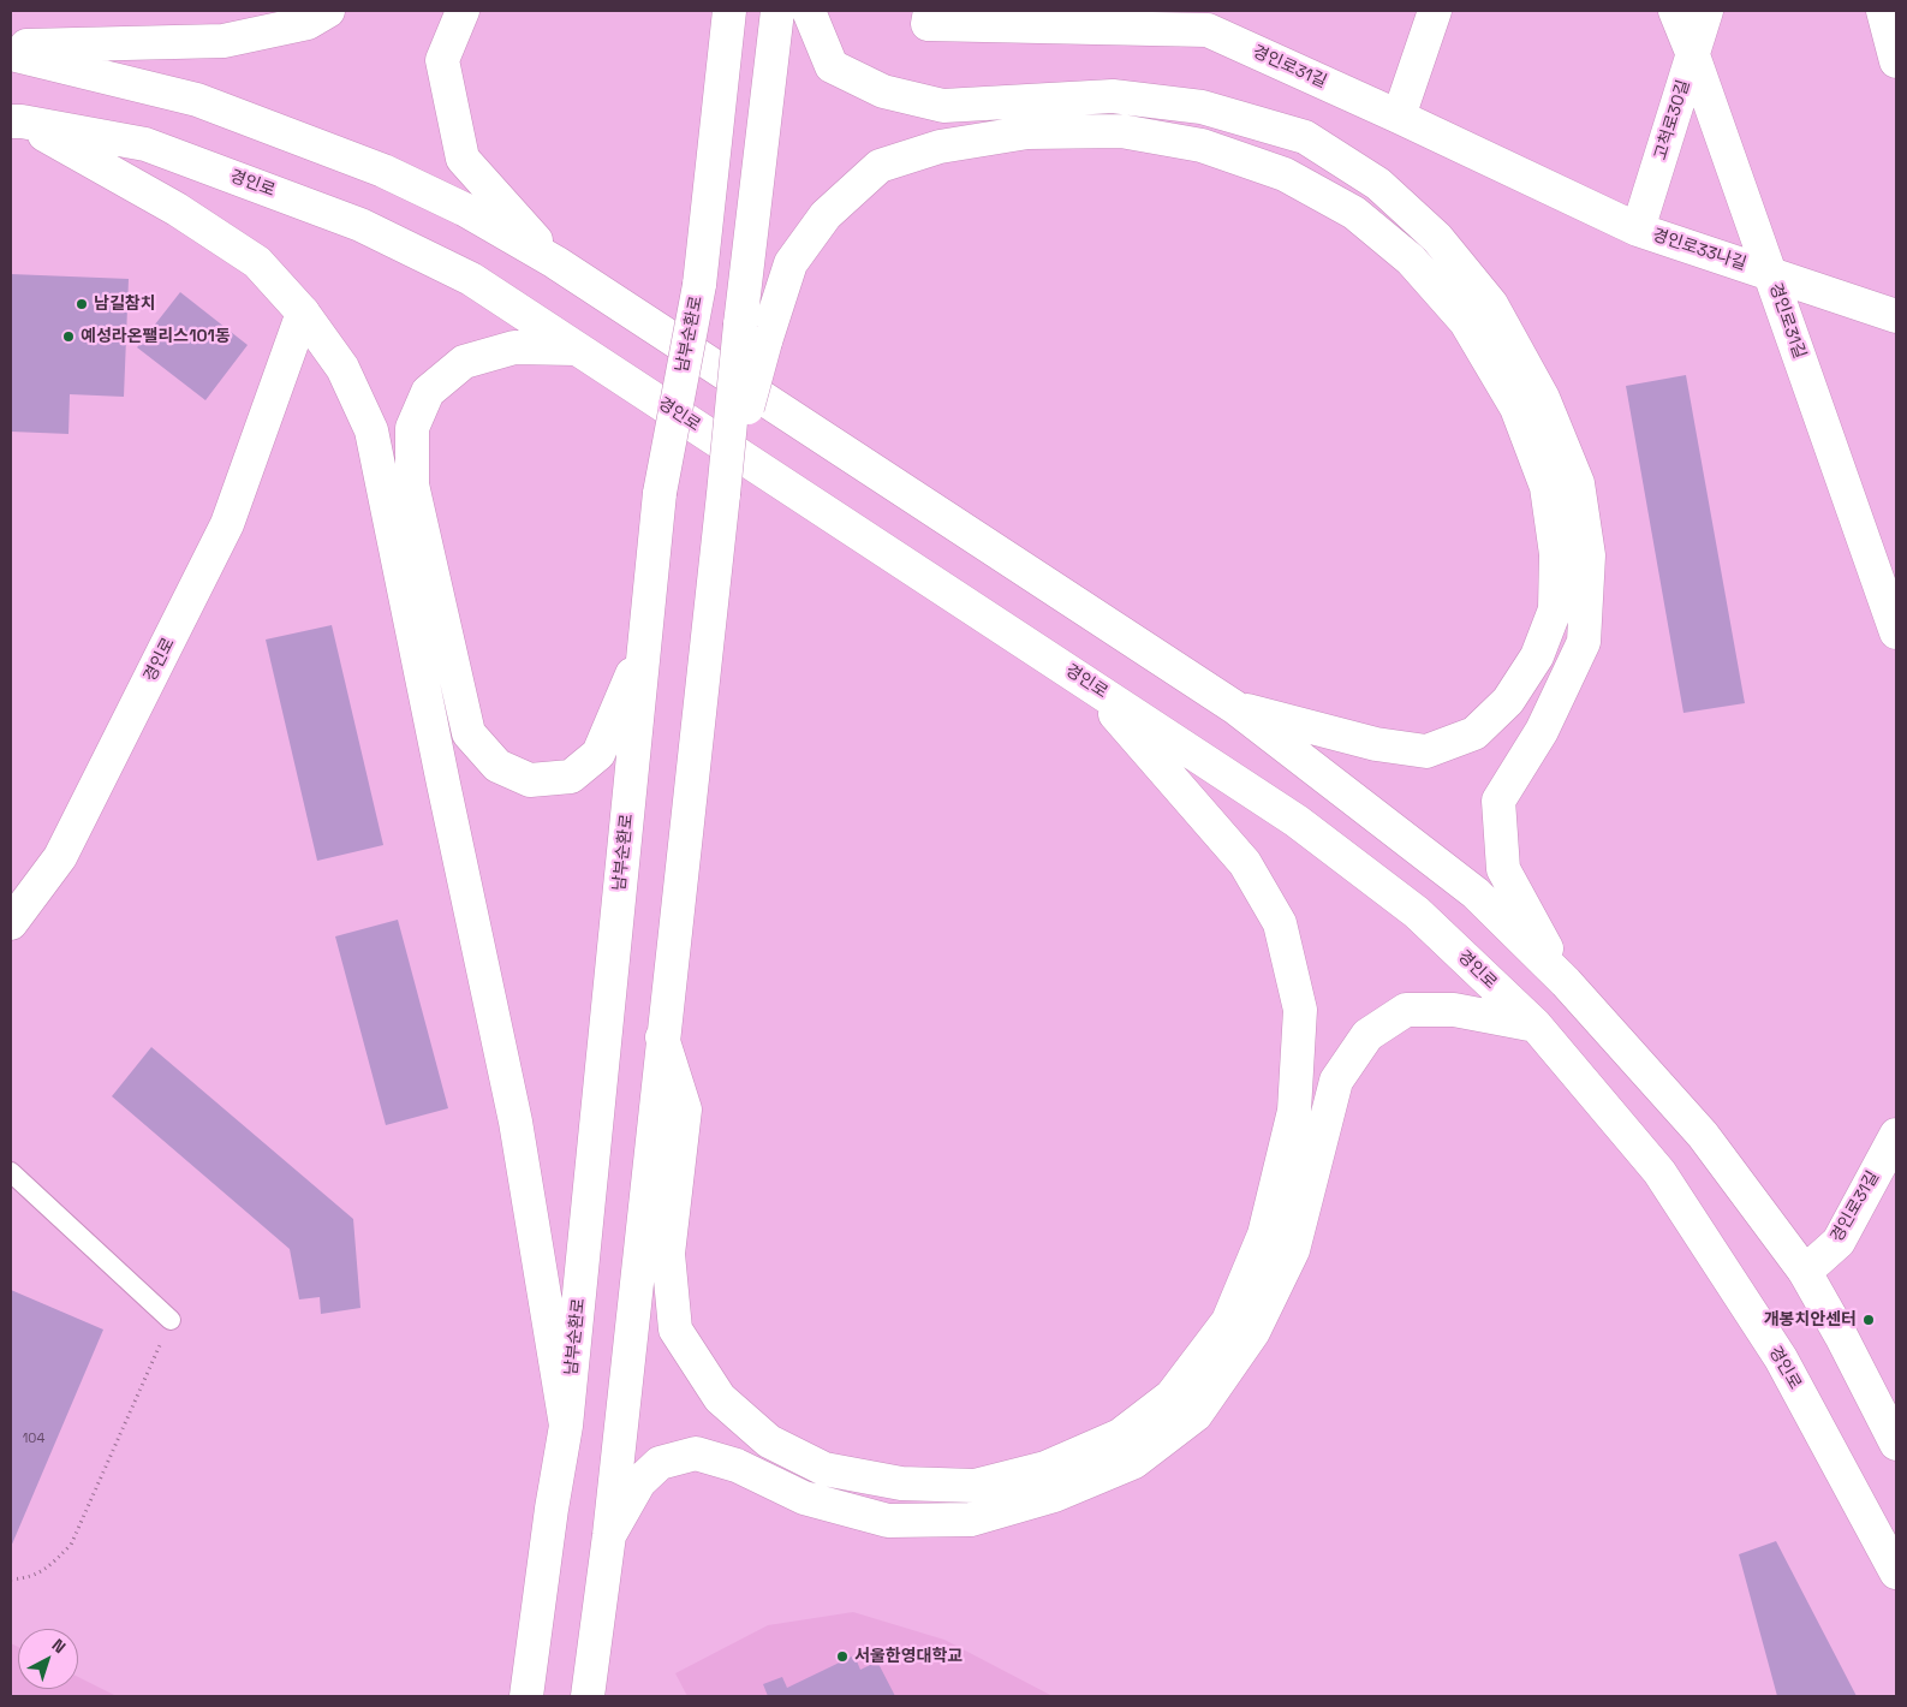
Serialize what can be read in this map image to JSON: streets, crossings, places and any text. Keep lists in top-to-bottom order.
{
  "streets": {
    "main road": [
      "경인로31길",
      "고척로30길",
      "경인로",
      "경인로33나길",
      "남부순환로"
    ]
  },
  "crossings": [
    ["경인로31길", "고척로30길"],
    ["경인로31길", "경인로33나길"],
    ["고척로30길", "경인로33나길"]
  ],
  "places": [
    "남길참치",
    "예성라온팰리스101동",
    "개봉치안센터",
    "서울한영대학교"
  ],
  "house_numbers": ["104"],
  "north": "top right"
}
